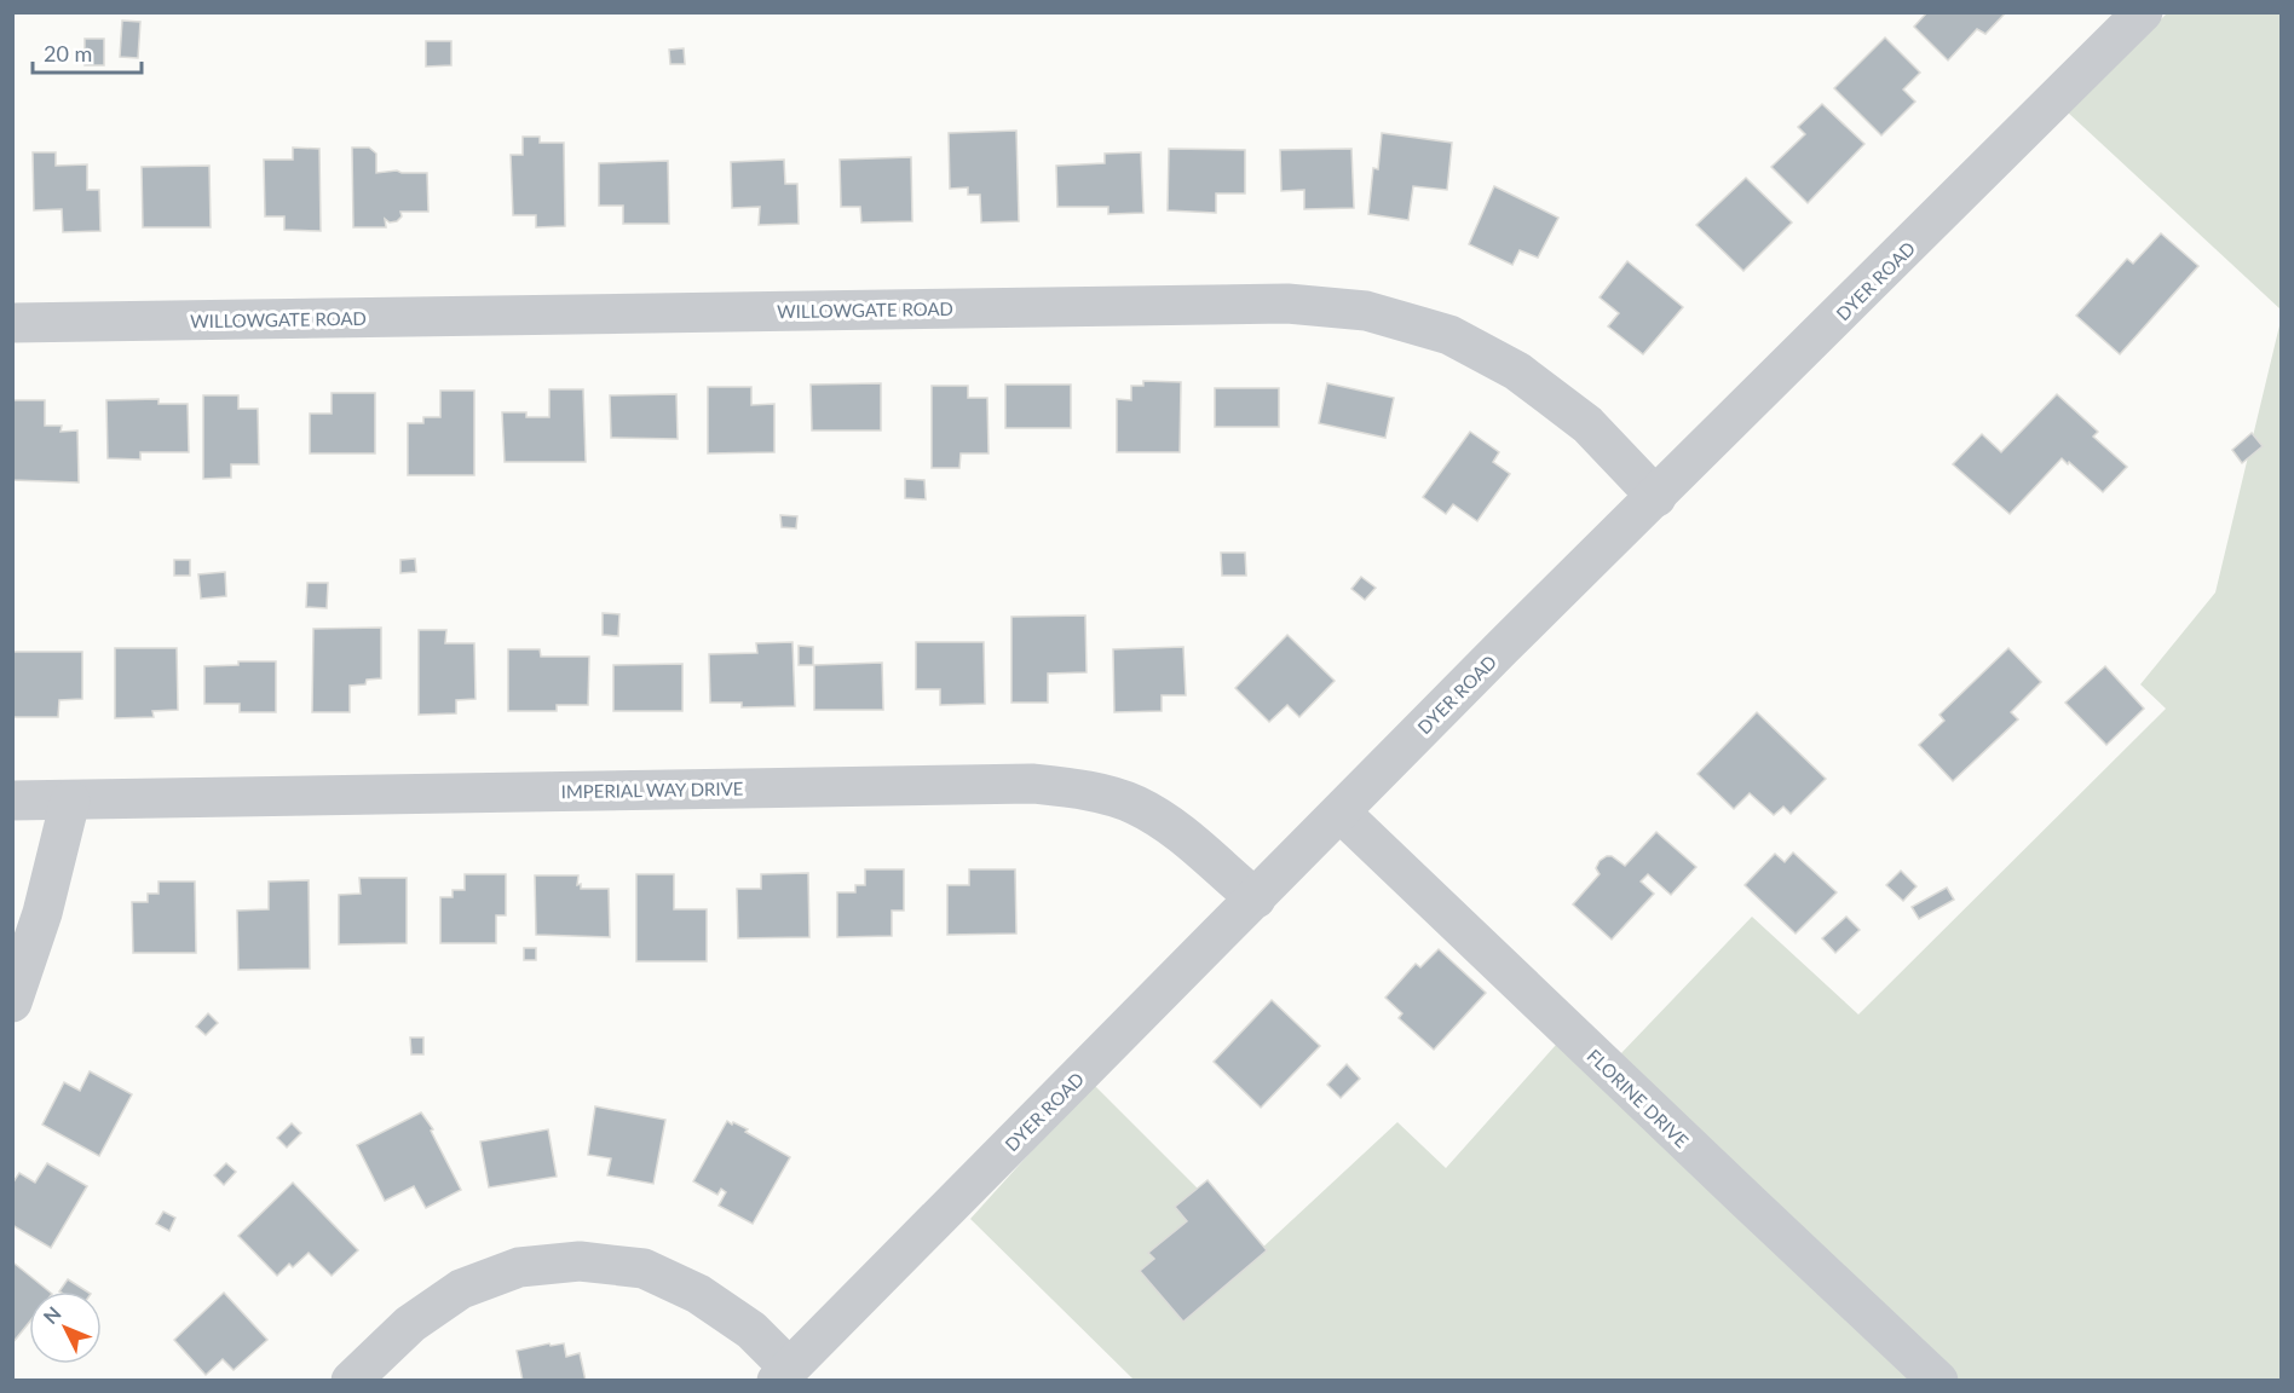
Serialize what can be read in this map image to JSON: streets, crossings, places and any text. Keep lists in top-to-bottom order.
{
  "streets": {
    "street": [
      "DYER ROAD",
      "WILLOWGATE ROAD",
      "IMPERIAL WAY DRIVE",
      "FLORINE DRIVE"
    ]
  },
  "crossings": [
    ["DYER ROAD", "WILLOWGATE ROAD"],
    ["DYER ROAD", "IMPERIAL WAY DRIVE"],
    ["DYER ROAD", "FLORINE DRIVE"]
  ],
  "scale_bar": "20 m",
  "north": "top left"
}
